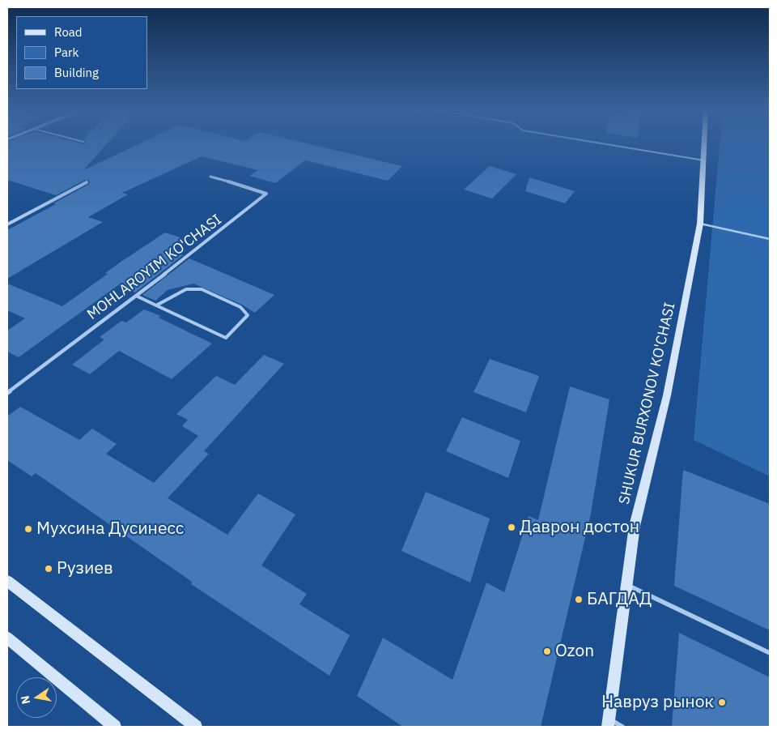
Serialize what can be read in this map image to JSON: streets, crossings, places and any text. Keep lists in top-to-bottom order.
{
  "streets": {
    "street": ["MOHLAROYIM KO'CHASI", "SHUKUR BURXONOV KO'CHASI"]
  },
  "places": [
    "Даврон достон",
    "Мухсина Дусинесс",
    "Рузиев",
    "БАГДАД",
    "Ozon",
    "Навруз рынок"
  ],
  "legend": ["Road", "Park", "Building"],
  "north": "left"
}
